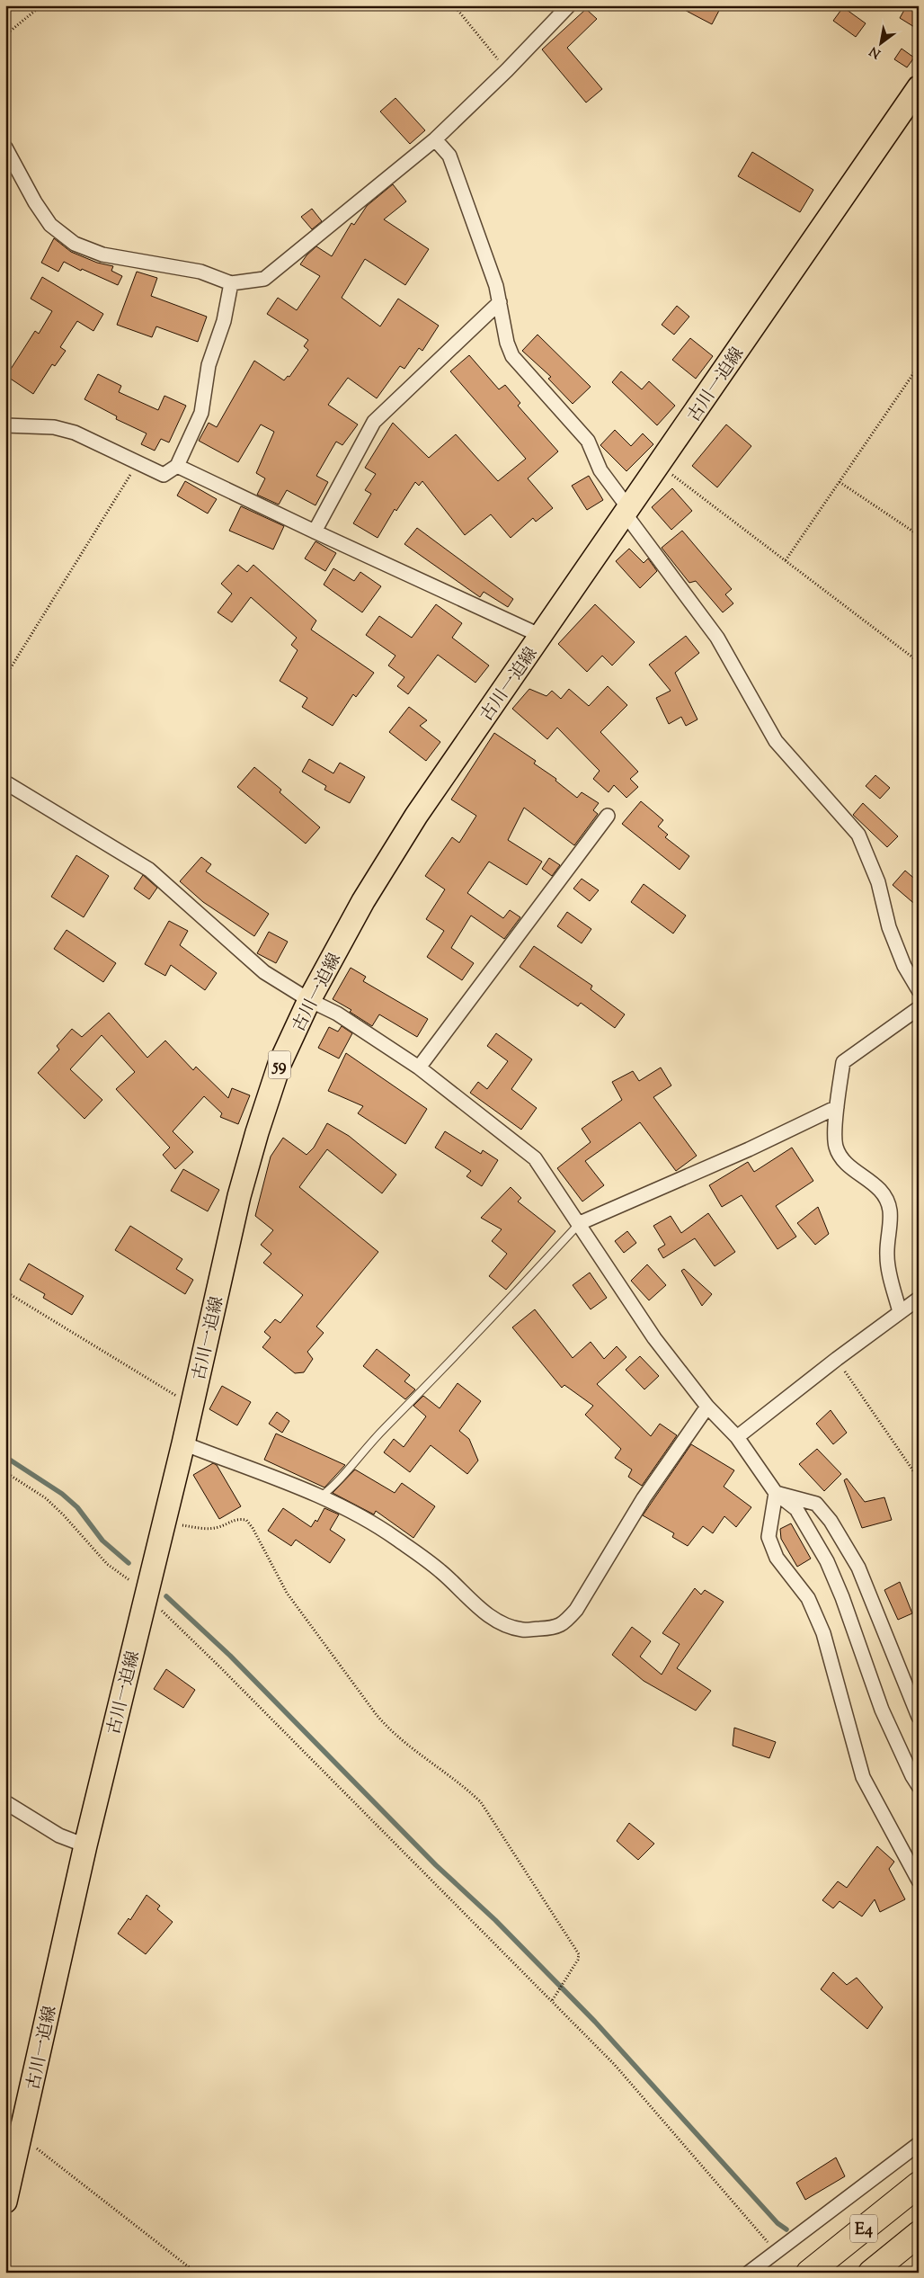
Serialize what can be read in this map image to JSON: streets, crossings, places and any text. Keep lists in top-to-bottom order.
{
  "streets": {
    "highway": ["E4"],
    "main road": ["古川一迫線", "59"]
  },
  "north": "bottom left"
}
